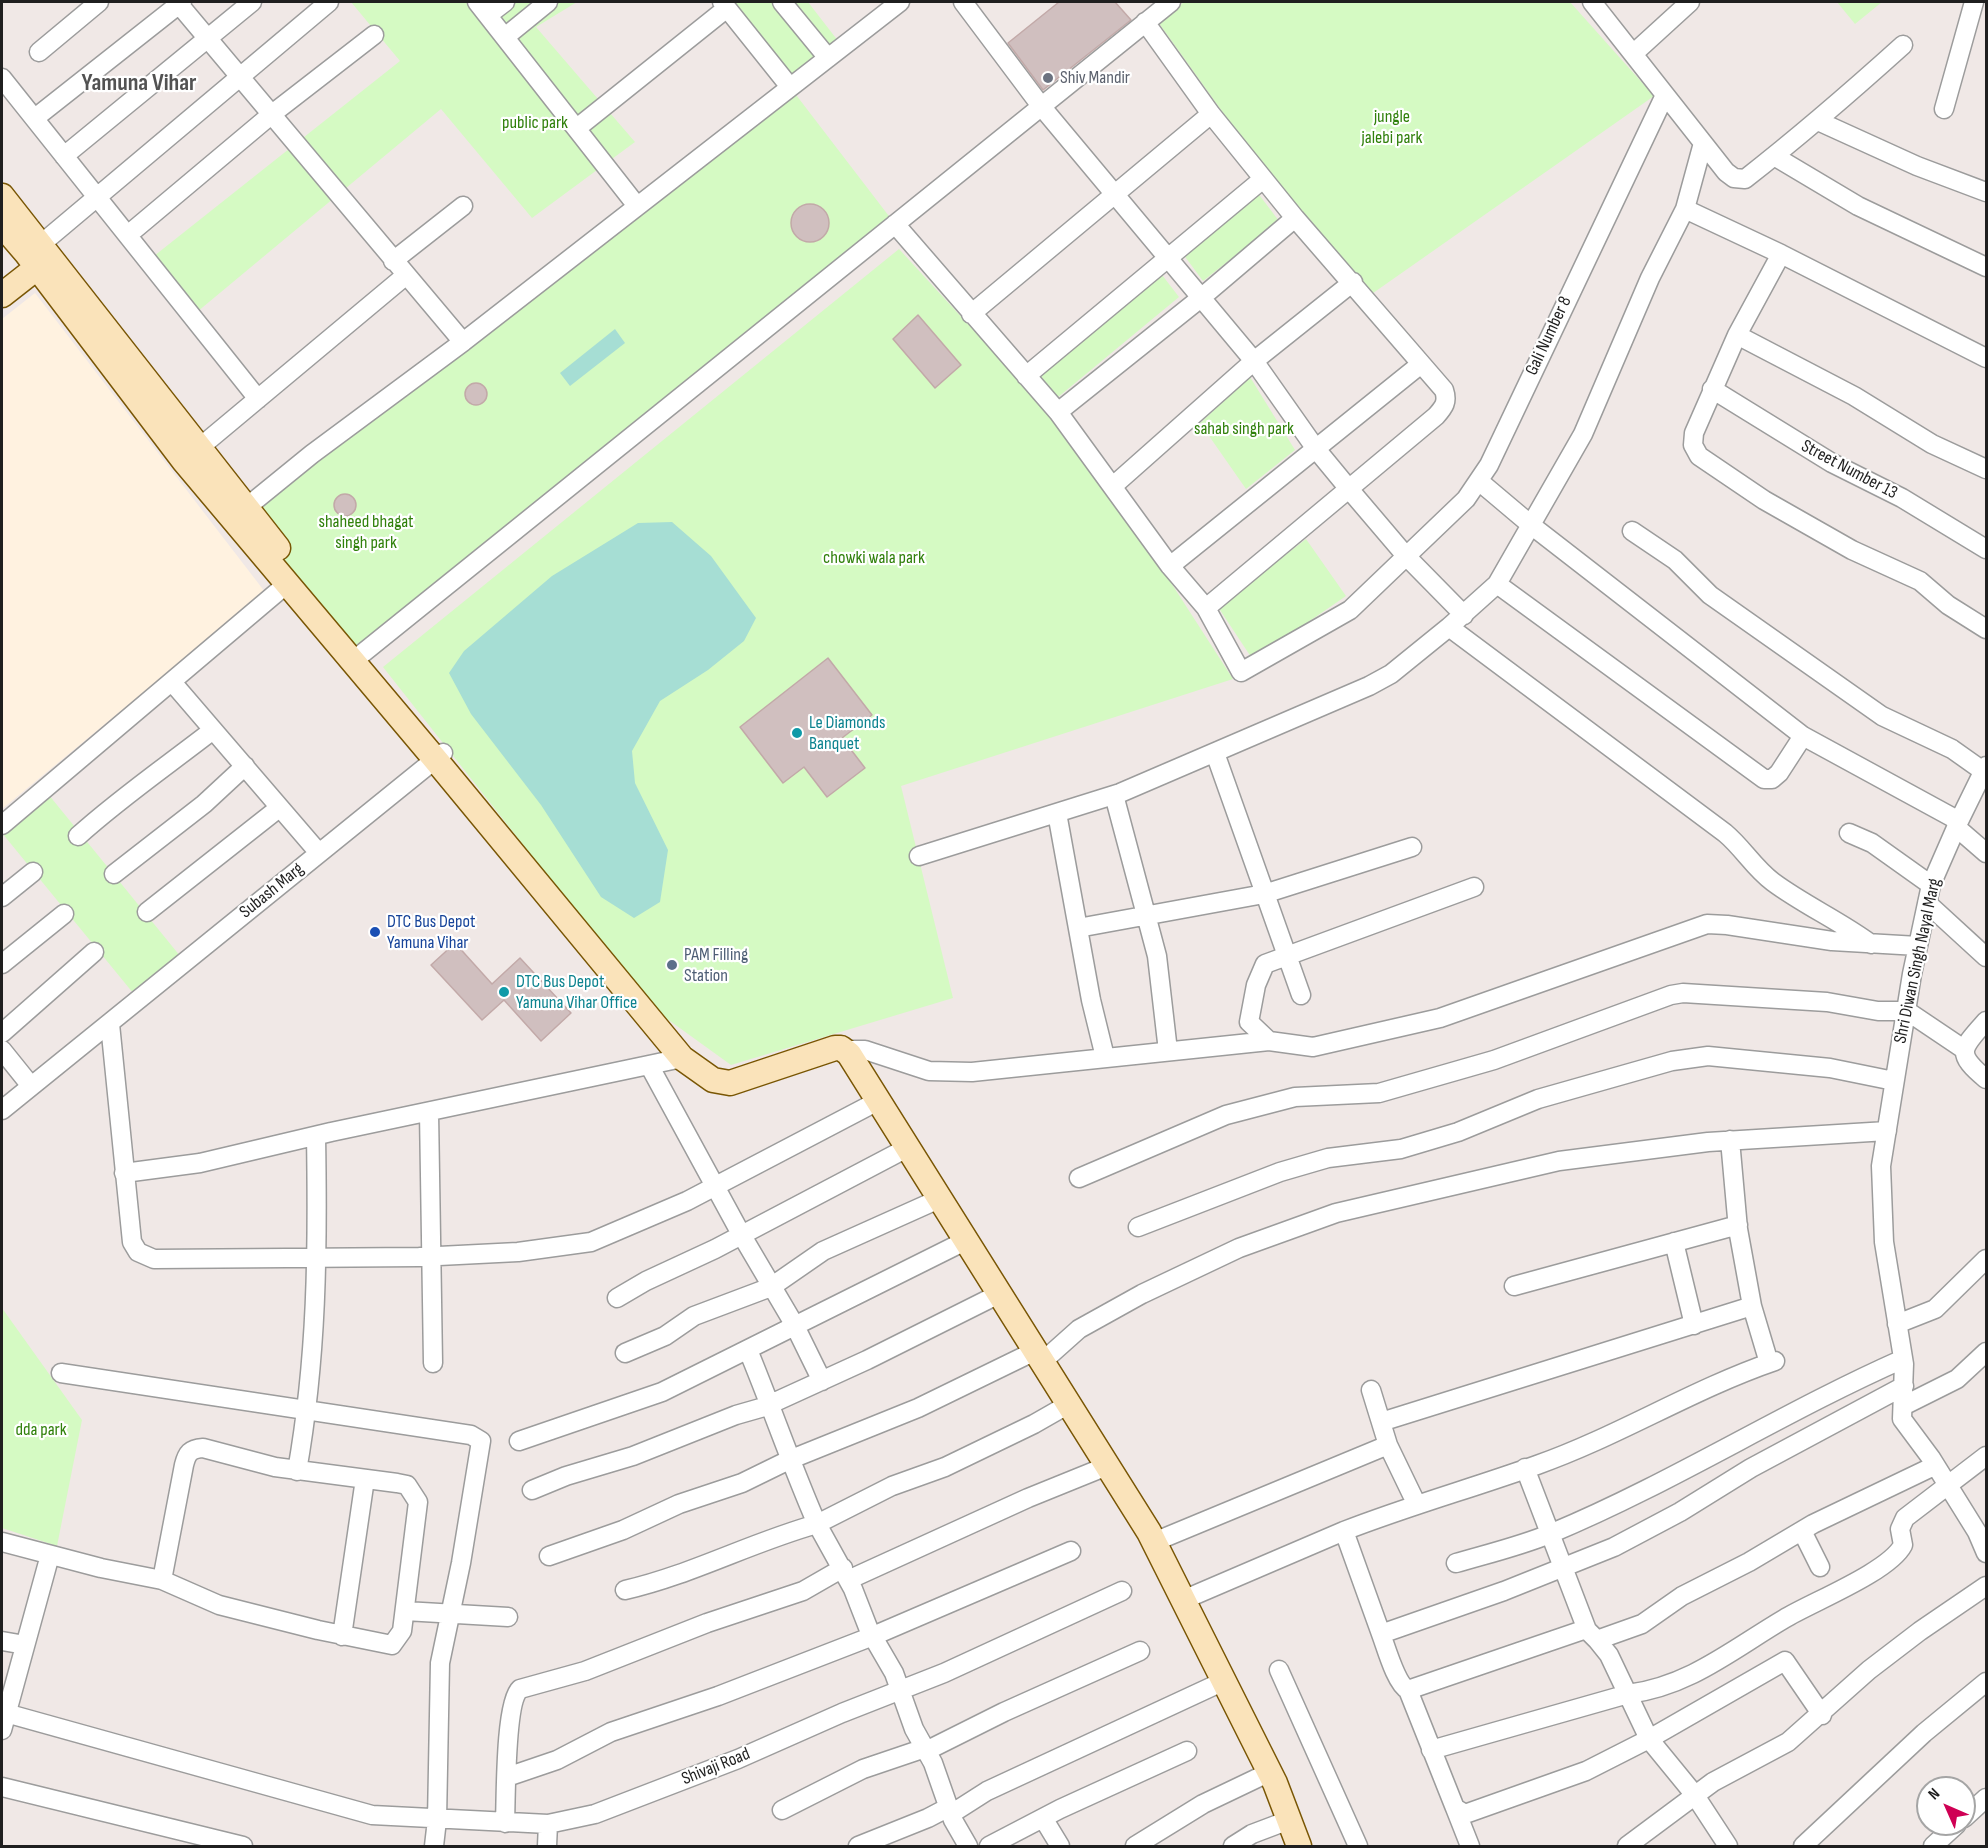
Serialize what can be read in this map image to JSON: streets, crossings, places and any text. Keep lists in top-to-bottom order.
{
  "streets": {
    "street": [
      "Gali Number 8",
      "Street Number 13",
      "Subash Marg",
      "Shri Diwan Singh Nayal Marg",
      "Shivaji Road"
    ]
  },
  "districts": ["Yamuna Vihar"],
  "parks": [
    "jungle jalebi park",
    "public park",
    "sahab singh park",
    "shaheed bhagat singh park",
    "chowki wala park",
    "dda park"
  ],
  "places": [
    "Shiv Mandir",
    "Le Diamonds Banquet",
    "DTC Bus Depot Yamuna Vihar",
    "PAM Filling Station",
    "DTC Bus Depot Yamuna Vihar Office"
  ],
  "north": "top left"
}
